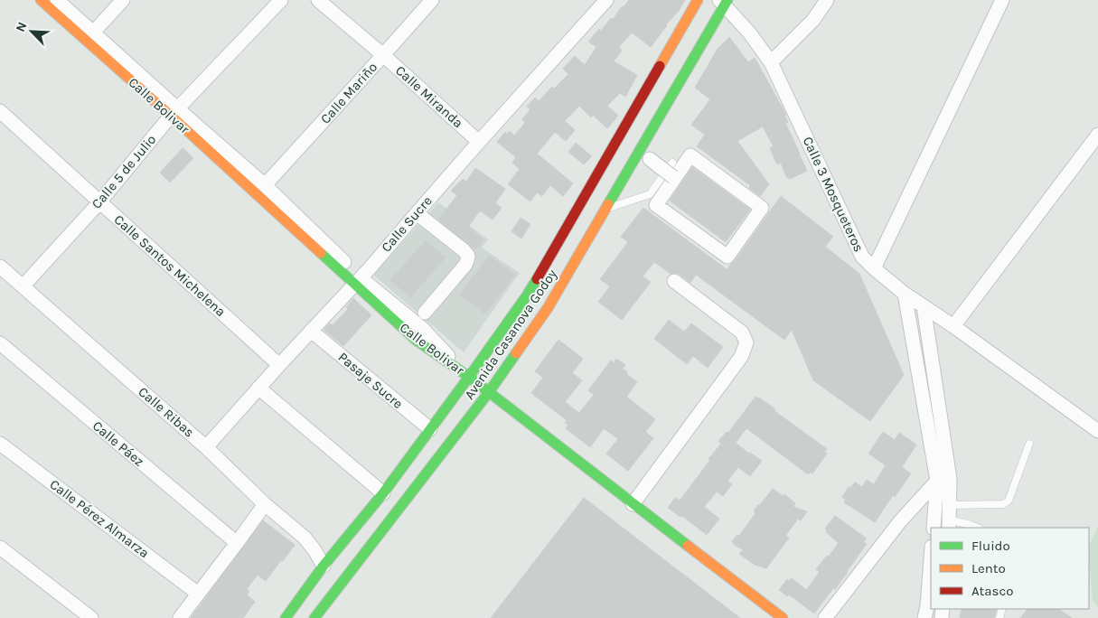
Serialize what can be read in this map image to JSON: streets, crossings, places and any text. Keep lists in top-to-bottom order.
{
  "streets": {
    "street": [
      "Calle Mariño",
      "Calle Miranda",
      "Calle Bolivar",
      "Calle 5 de Julio",
      "Calle 3 Mosqueteros",
      "Calle Sucre",
      "Calle Santos Michelena",
      "Avenida Casanova Godoy",
      "Pasaje Sucre",
      "Calle Ribas",
      "Calle Páez",
      "Calle Pérez Almarza"
    ]
  },
  "crossings": [
    ["Calle Mariño", "Calle Miranda"],
    ["Calle Mariño", "Calle Bolivar"],
    ["Calle Miranda", "Calle Sucre"],
    ["Calle Bolivar", "Calle 5 de Julio"],
    ["Calle Bolivar", "Calle Sucre"],
    ["Calle Bolivar", "Avenida Casanova Godoy"],
    ["Calle 5 de Julio", "Calle Santos Michelena"],
    ["Calle 5 de Julio", "Calle Ribas"],
    ["Calle 3 Mosqueteros", "Avenida Casanova Godoy"],
    ["Calle Sucre", "Calle Santos Michelena"],
    ["Calle Sucre", "Pasaje Sucre"],
    ["Calle Sucre", "Calle Ribas"],
    ["Avenida Casanova Godoy", "Pasaje Sucre"],
    ["Avenida Casanova Godoy", "Calle Ribas"]
  ],
  "legend": ["Fluido", "Lento", "Atasco"],
  "north": "top left"
}
